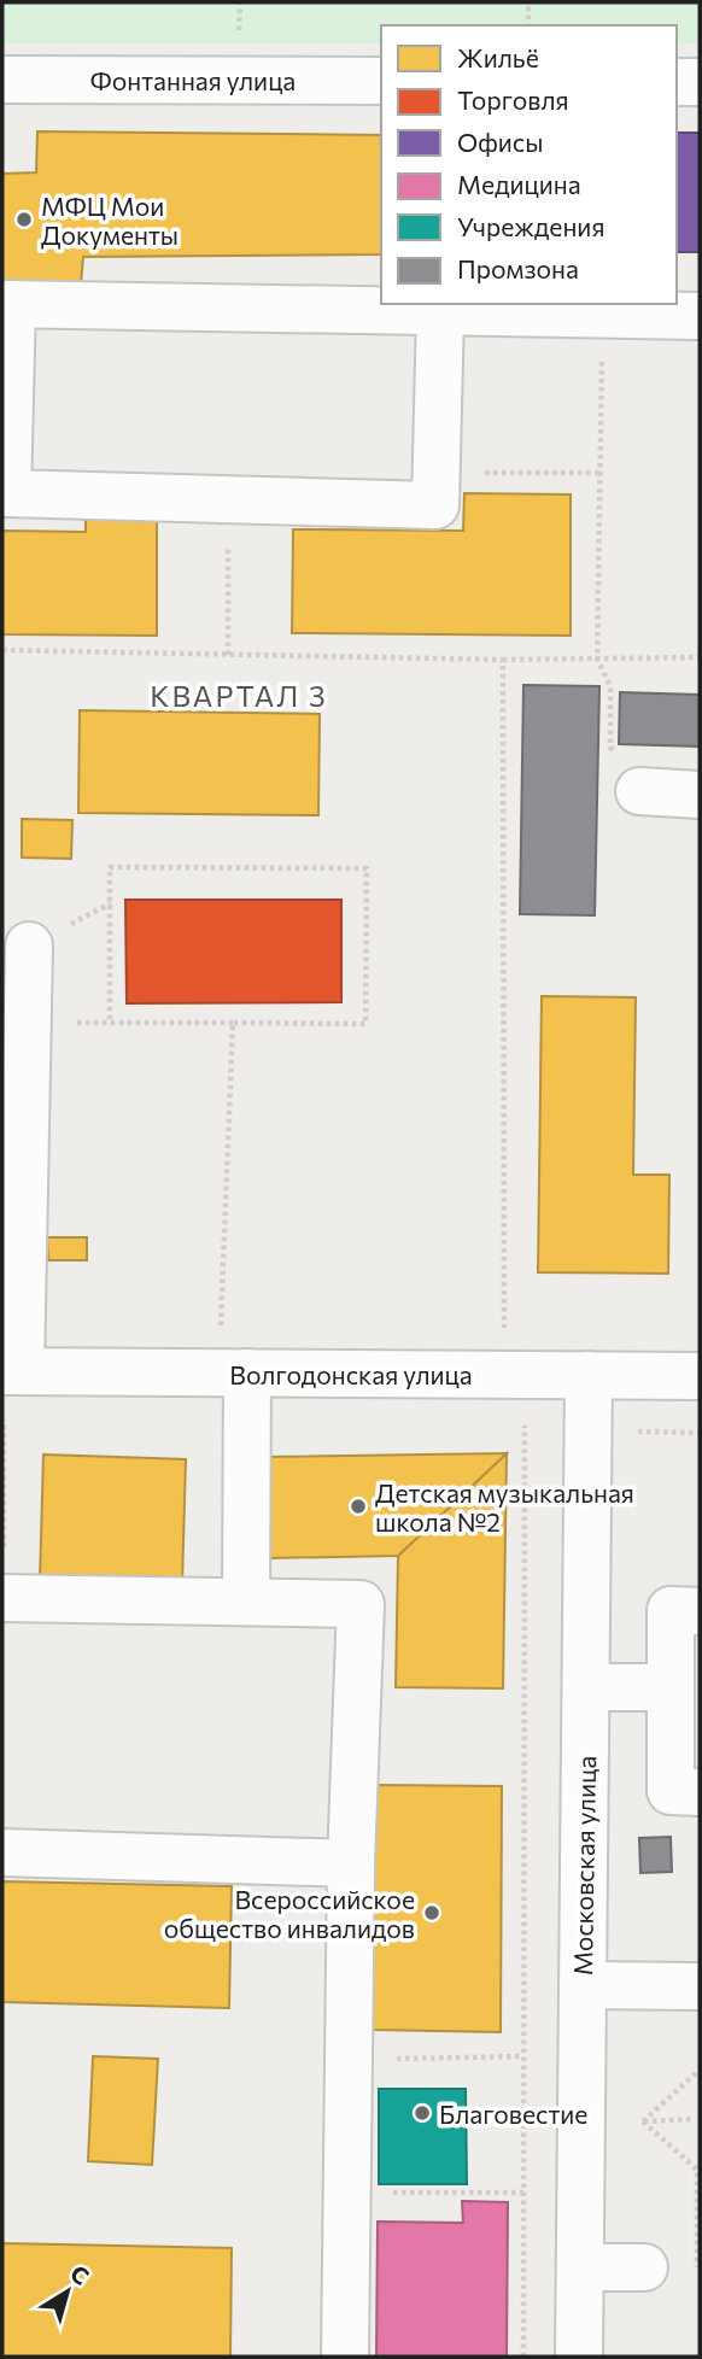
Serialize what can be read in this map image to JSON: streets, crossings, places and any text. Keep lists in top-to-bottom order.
{
  "streets": {
    "street": ["Фонтанная улица", "Волгодонская улица", "Московская улица"]
  },
  "crossings": [
    ["Волгодонская улица", "Московская улица"]
  ],
  "districts": ["КВАРТАЛ 3"],
  "places": [
    "МФЦ Мои Документы",
    "Детская музыкальная школа №2",
    "Всероссийское общество инвалидов",
    "Благовестие"
  ],
  "legend": [
    "Жильё",
    "Торговля",
    "Офисы",
    "Медицина",
    "Учреждения",
    "Промзона"
  ],
  "north": "top right"
}
